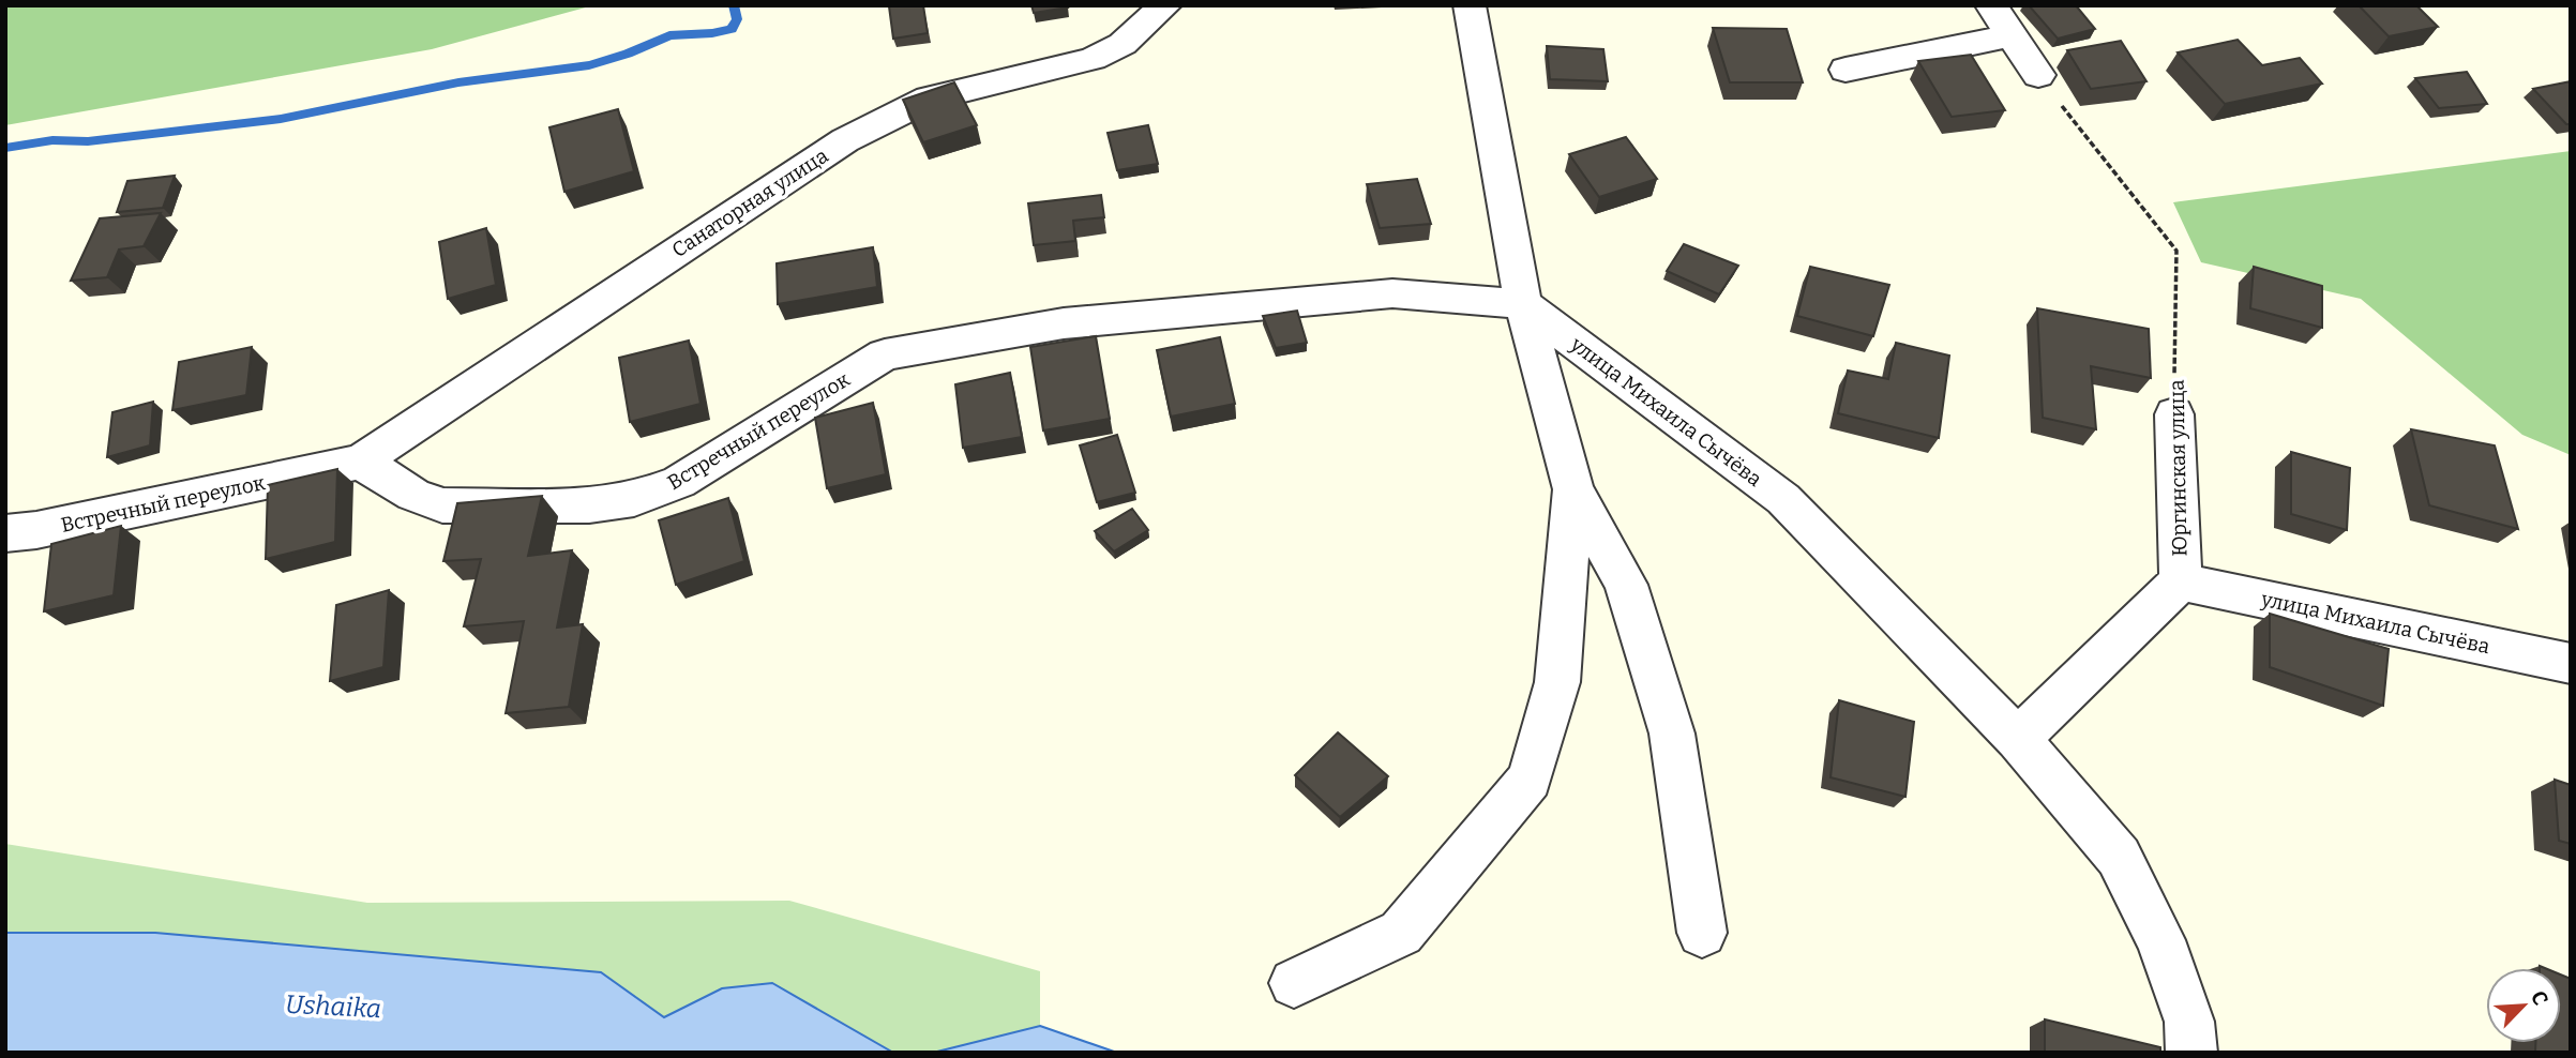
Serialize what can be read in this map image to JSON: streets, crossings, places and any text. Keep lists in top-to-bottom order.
{
  "streets": {
    "street": [
      "Санаторная улица",
      "улица Михаила Сычёва",
      "Встречный переулок",
      "Юргинская улица"
    ]
  },
  "crossings": [
    ["Санаторная улица", "Встречный переулок"],
    ["улица Михаила Сычёва", "Встречный переулок"],
    ["улица Михаила Сычёва", "Юргинская улица"]
  ],
  "water": ["Ushaika"],
  "north": "top right"
}
